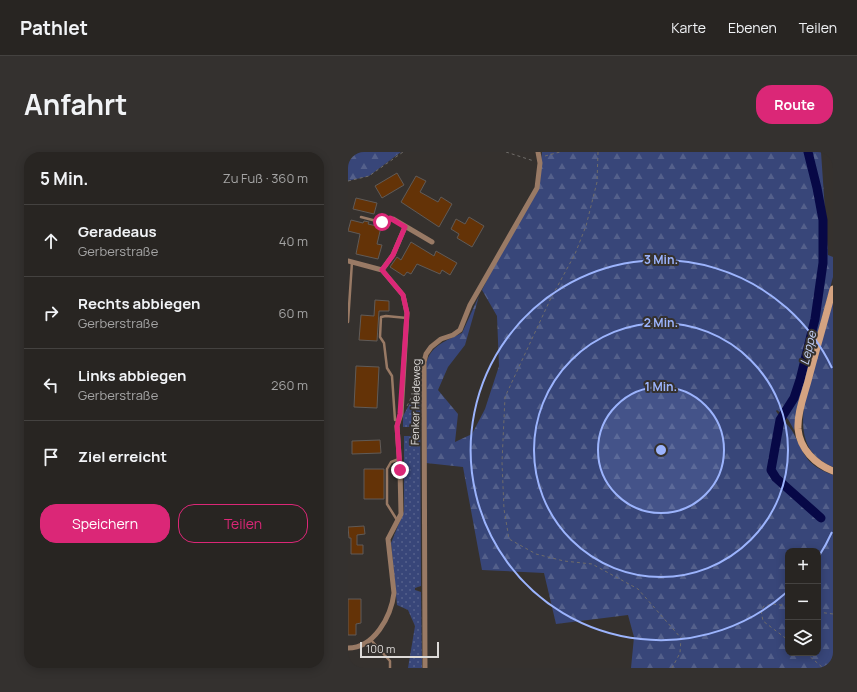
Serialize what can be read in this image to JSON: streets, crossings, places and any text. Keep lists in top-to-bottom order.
{
  "streets": {
    "street": ["Fenker Heideweg"]
  },
  "water": ["Leppe"],
  "scale_bar": "100 m",
  "page": {
    "header": "Pathlet",
    "nav": ["Karte", "Ebenen", "Teilen"],
    "title": "Anfahrt",
    "buttons": [
      "Route",
      ["Speichern", "Teilen"]
    ],
    "heading": ["5 Min.", "Zu Fuß · 360 m"],
    "list": [
      ["Geradeaus", "Gerberstraße", "40 m"],
      ["Rechts abbiegen", "Gerberstraße", "60 m"],
      ["Links abbiegen", "Gerberstraße", "260 m"],
      "Ziel erreicht"
    ],
    "map_buttons": ["+", "−"],
    "scale": "100 m"
  },
  "rings": ["3 Min.", "2 Min.", "1 Min."]
}
